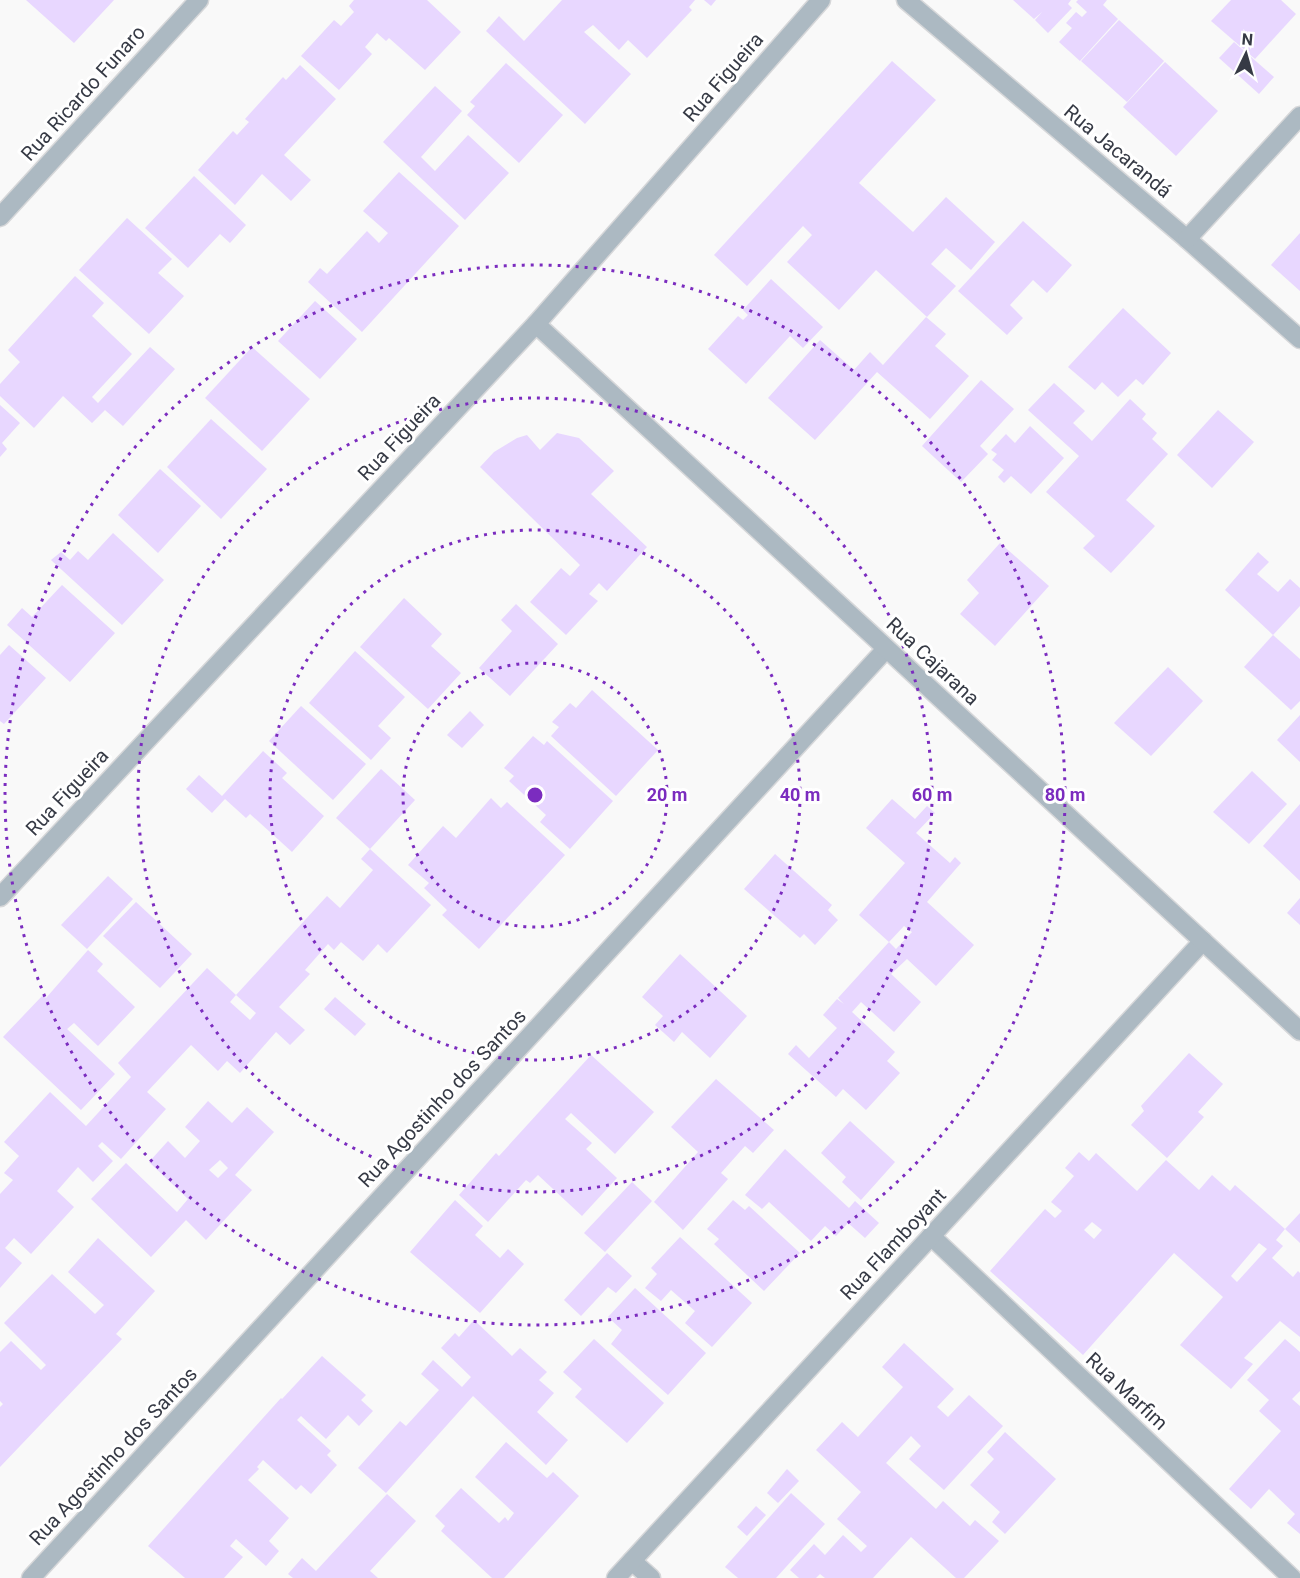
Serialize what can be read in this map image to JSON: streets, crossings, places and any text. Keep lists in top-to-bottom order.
{
  "streets": {
    "street": [
      "Rua Figueira",
      "Rua Ricardo Funaro",
      "Rua Jacarandá",
      "Rua Cajarana",
      "Rua Agostinho dos Santos",
      "Rua Flamboyant",
      "Rua Marfim"
    ]
  },
  "crossings": [
    ["Rua Figueira", "Rua Cajarana"],
    ["Rua Cajarana", "Rua Agostinho dos Santos"],
    ["Rua Cajarana", "Rua Flamboyant"],
    ["Rua Flamboyant", "Rua Marfim"]
  ],
  "north": "top",
  "rings": [
    "20 m",
    "40 m",
    "60 m",
    "80 m"
  ]
}
